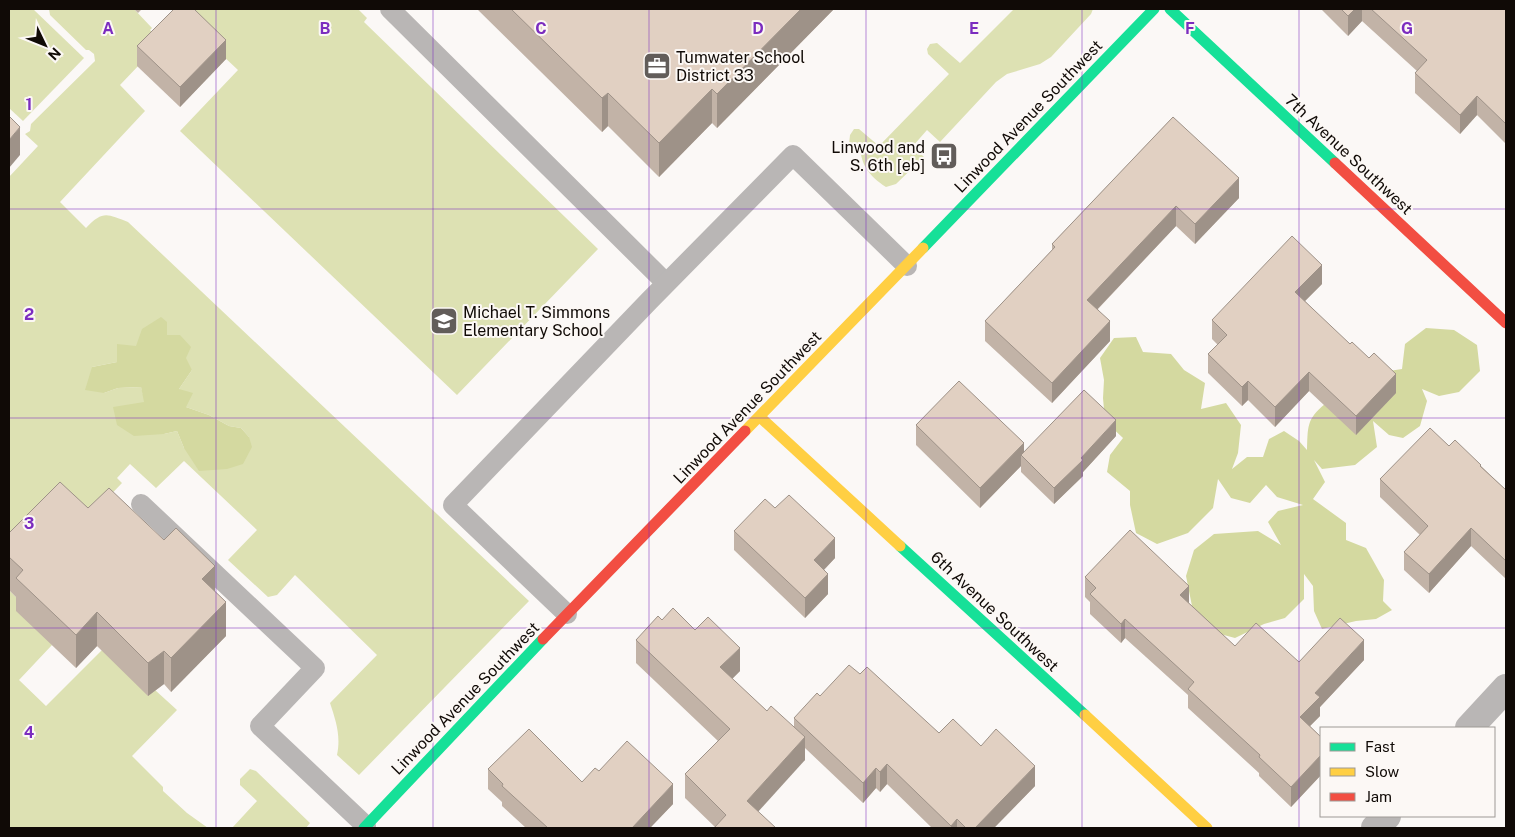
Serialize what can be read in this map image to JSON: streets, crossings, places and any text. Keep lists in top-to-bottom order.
{
  "streets": {
    "street": ["Linwood Avenue Southwest", "7th Avenue Southwest", "6th Avenue Southwest"]
  },
  "crossings": [
    ["Linwood Avenue Southwest", "6th Avenue Southwest"]
  ],
  "places": {
    "office": ["Tumwater School District 33"],
    "bus stop": ["Linwood and S. 6th [eb]"],
    "school or university": ["Michael T. Simmons Elementary School"]
  },
  "legend": ["Fast", "Slow", "Jam"],
  "north": "bottom right",
  "grid": {
    "columns": [
      "A",
      "B",
      "C",
      "D",
      "E",
      "F",
      "G"
    ],
    "rows": [
      "1",
      "2",
      "3",
      "4"
    ]
  }
}
